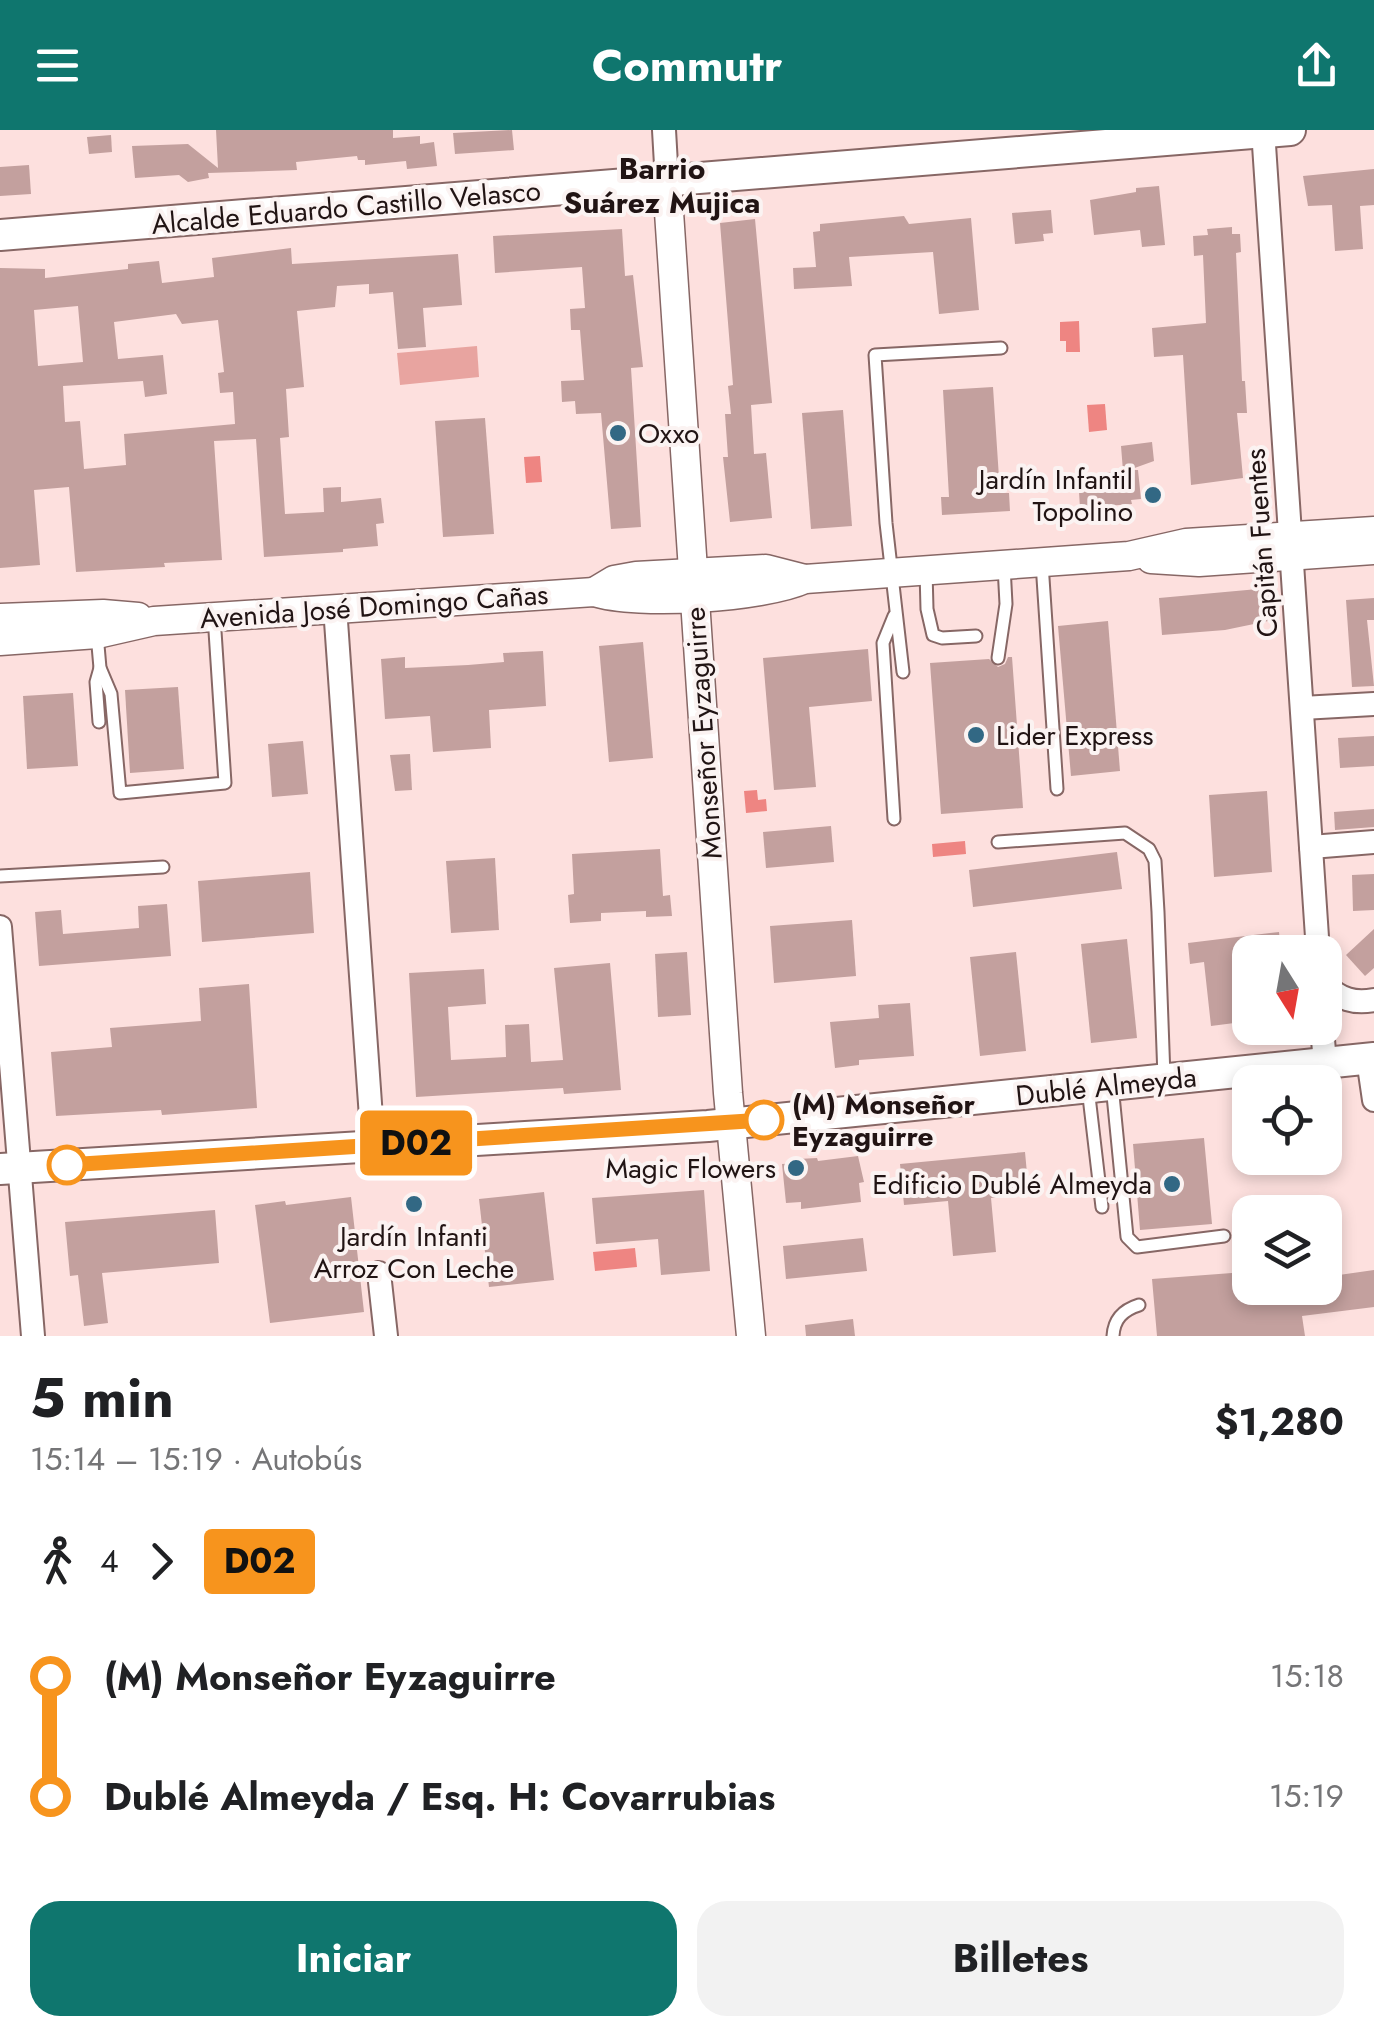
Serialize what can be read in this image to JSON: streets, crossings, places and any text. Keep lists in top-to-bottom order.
{
  "streets": {
    "main road": ["Alcalde Eduardo Castillo Velasco", "Dublé Almeyda"],
    "street": ["Capitán Fuentes", "Avenida José Domingo Cañas", "Monseñor Eyzaguirre"]
  },
  "crossings": [
    ["Alcalde Eduardo Castillo Velasco", "Capitán Fuentes"],
    ["Alcalde Eduardo Castillo Velasco", "Monseñor Eyzaguirre"],
    ["Capitán Fuentes", "Avenida José Domingo Cañas"],
    ["Avenida José Domingo Cañas", "Monseñor Eyzaguirre"],
    ["Monseñor Eyzaguirre", "Dublé Almeyda"]
  ],
  "districts": ["Barrio Suárez Mujica"],
  "places": [
    "Oxxo",
    "Jardín Infantil Topolino",
    "Lider Express",
    "(M) Monseñor Eyzaguirre",
    "Magic Flowers",
    "Edificio Dublé Almeyda",
    "Jardín Infanti Arroz Con Leche"
  ],
  "lines": ["bus line D02"],
  "north": "bottom",
  "page": {
    "header": "Commutr",
    "on_map": "D02",
    "heading": ["5 min", "15:14 – 15:19 · Autobús", "$1,280"],
    "legs": ["4", "D02"],
    "list": [
      {
        "name": "(M) Monseñor Eyzaguirre",
        "value": "15:18"
      },
      {
        "name": "Dublé Almeyda / Esq. H: Covarrubias",
        "value": "15:19"
      }
    ],
    "buttons": ["Iniciar", "Billetes"]
  }
}
